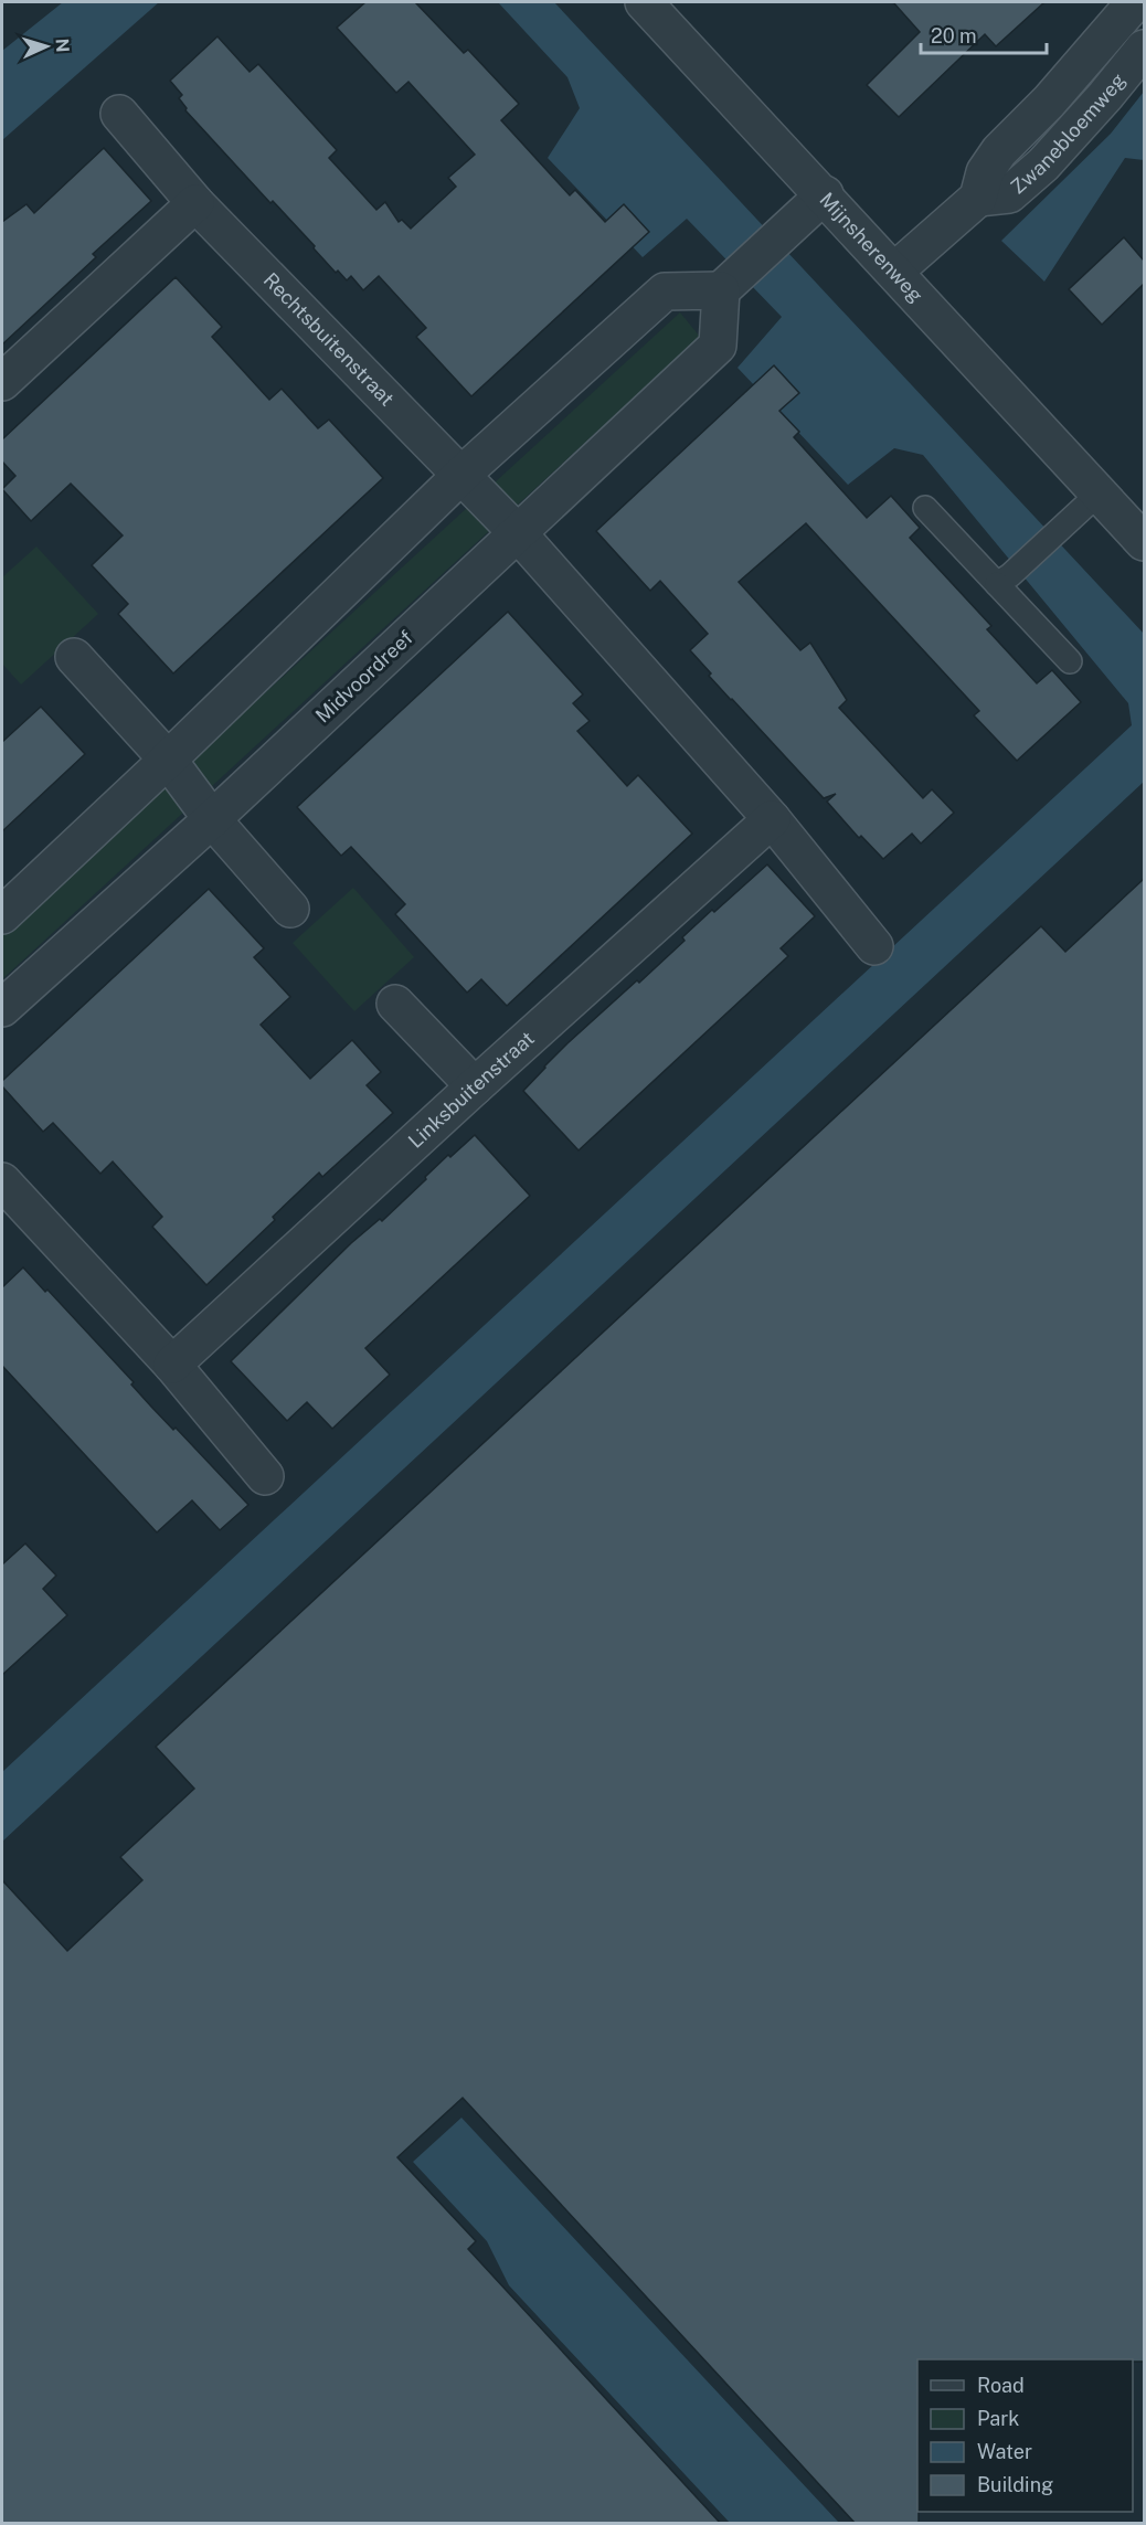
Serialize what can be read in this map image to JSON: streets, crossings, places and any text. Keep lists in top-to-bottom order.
{
  "streets": {
    "street": [
      "Zwanebloemweg",
      "Mijnsherenweg",
      "Rechtsbuitenstraat",
      "Midvoordreef",
      "Linksbuitenstraat"
    ]
  },
  "legend": [
    "Road",
    "Park",
    "Water",
    "Building"
  ],
  "scale_bar": "20 m",
  "north": "right"
}
